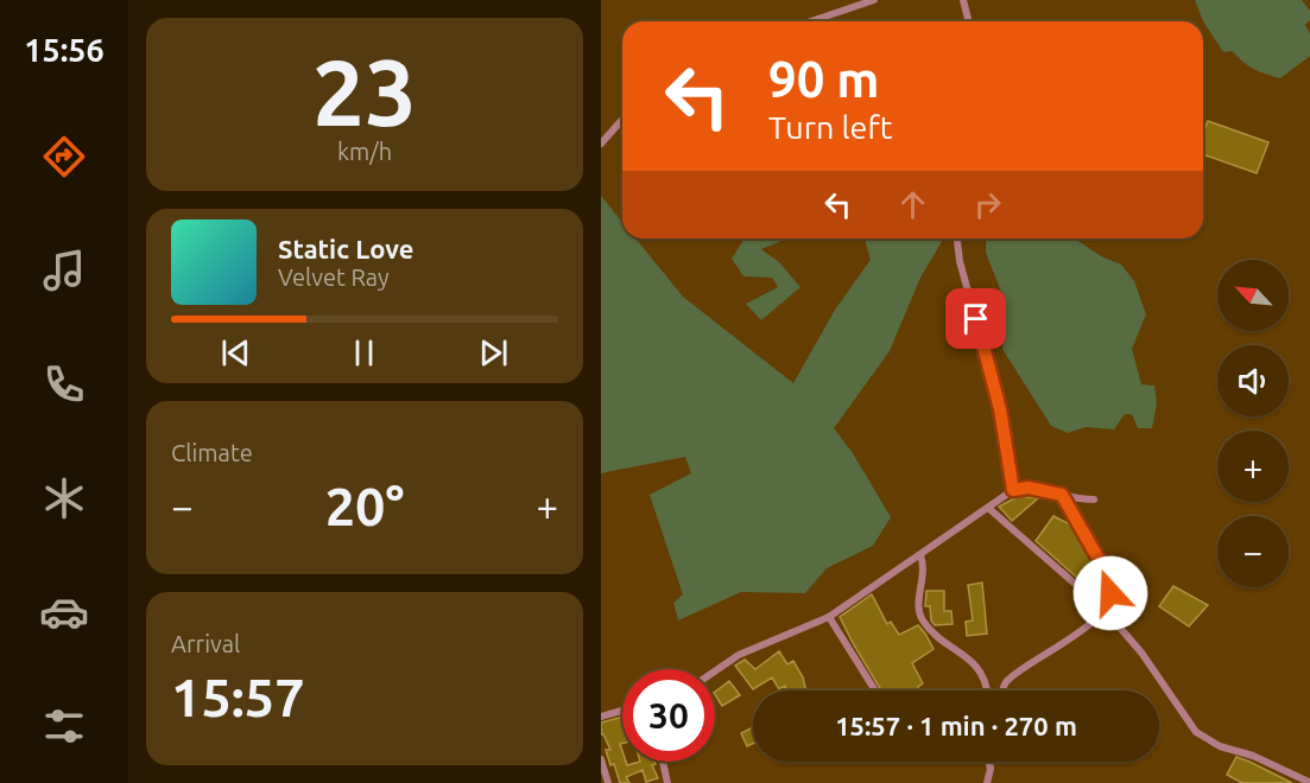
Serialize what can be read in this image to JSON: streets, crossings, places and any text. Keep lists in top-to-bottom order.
{
  "north": "top left",
  "page": {
    "tabs": "15:56",
    "tile": [
      ["23", "km/h"],
      "Climate",
      ["Arrival", "15:57"]
    ],
    "turn": ["90 m", "Turn left"],
    "song": ["Static Love", "Velvet Ray"],
    "map_buttons": ["+", "−"],
    "heat": ["−", "20°", "+"],
    "limit": "30",
    "trip": "15:57 · 1 min · 270 m"
  }
}
